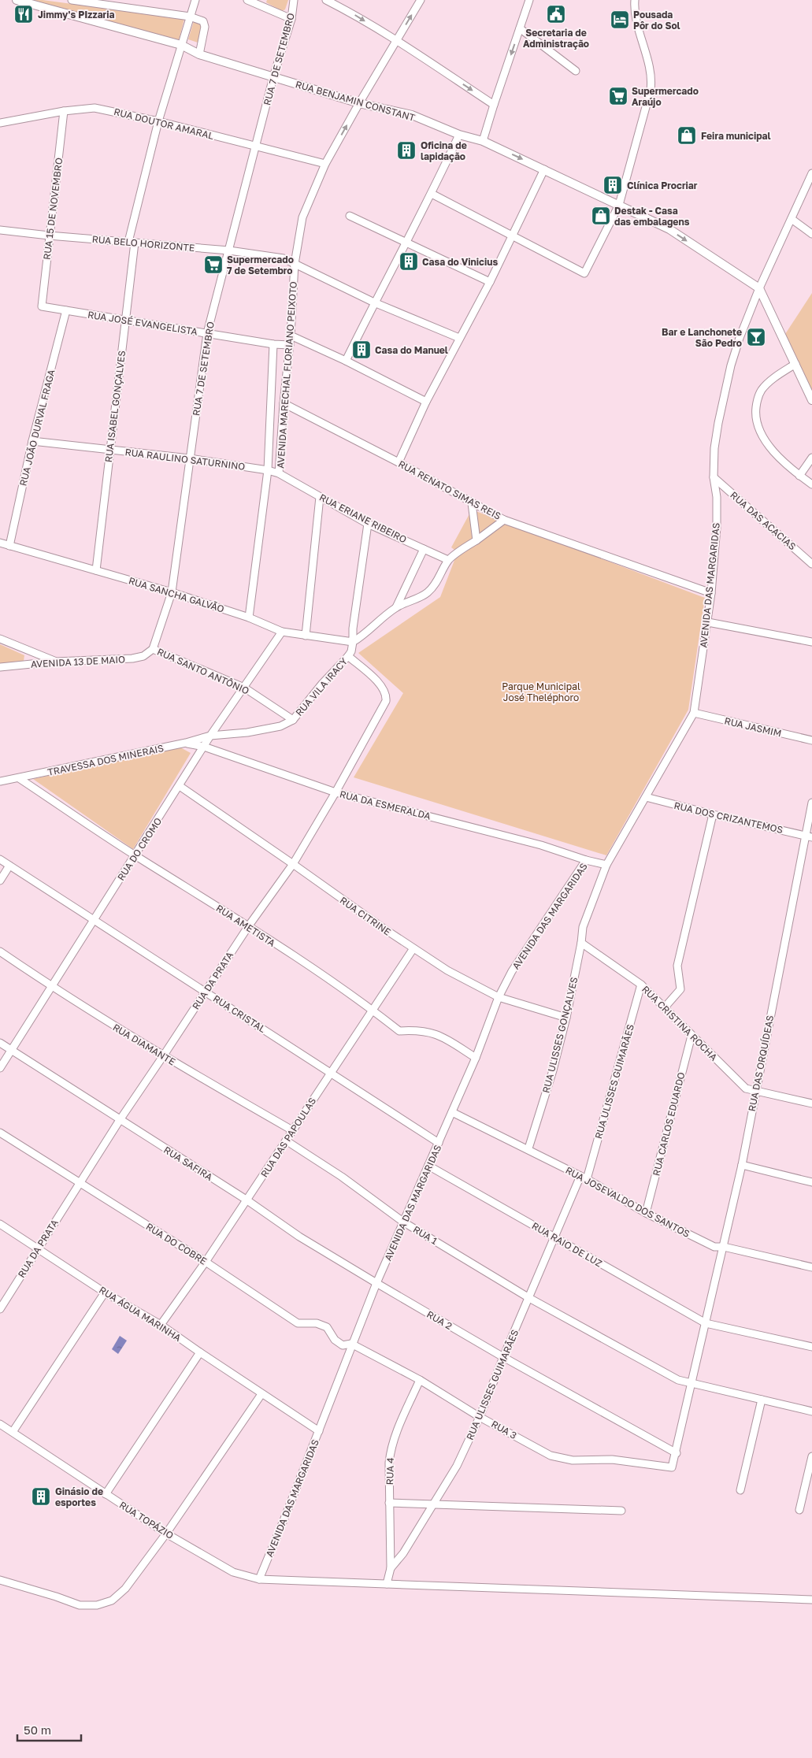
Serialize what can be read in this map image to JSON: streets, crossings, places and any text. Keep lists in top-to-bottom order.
{
  "streets": {
    "street": [
      "RUA 7 DE SETEMBRO",
      "RUA BENJAMIN CONSTANT",
      "RUA DOUTOR AMARAL",
      "RUA 15 DE NOVEMBRO",
      "RUA BELO HORIZONTE",
      "RUA JOSÉ EVANGELISTA",
      "AVENIDA MARECHAL FLORIANO PEIXOTO",
      "RUA ISABEL GONÇALVES",
      "RUA JOÃO DURVAL FRAGA",
      "RUA RAULINO SATURNINO",
      "RUA RENATO SIMAS REIS",
      "RUA ERIANE RIBEIRO",
      "RUA DAS ACACIAS",
      "AVENIDA DAS MARGARIDAS",
      "RUA SANCHA GALVÃO",
      "AVENIDA 13 DE MAIO",
      "RUA SANTO ANTÔNIO",
      "RUA VILA IRACY",
      "RUA JASMIM",
      "TRAVESSA DOS MINERAIS",
      "RUA DA ESMERALDA",
      "RUA DOS CRIZANTEMOS",
      "RUA DO CROMO",
      "RUA CITRINE",
      "RUA AMETISTA",
      "RUA DA PRATA",
      "RUA CRISTAL",
      "RUA CRISTINA ROCHA",
      "RUA ULISSES GONÇALVES",
      "RUA DIAMANTE",
      "RUA DAS ORQUÍDEAS",
      "RUA ULISSES GUIMARÃES",
      "RUA CARLOS EDUARDO",
      "RUA DAS PAPOULAS",
      "RUA SAFIRA",
      "RUA JOSEVALDO DOS SANTOS",
      "RUA 1",
      "RUA DO COBRE",
      "RUA RAIO DE LUZ",
      "RUA ÁGUA MARINHA",
      "RUA 2",
      "RUA 3",
      "RUA 4",
      "RUA TOPÁZIO"
    ]
  },
  "crossings": [
    ["RUA 7 DE SETEMBRO", "RUA BENJAMIN CONSTANT"],
    ["RUA 7 DE SETEMBRO", "RUA DOUTOR AMARAL"],
    ["RUA 7 DE SETEMBRO", "RUA BELO HORIZONTE"],
    ["RUA 7 DE SETEMBRO", "RUA JOSÉ EVANGELISTA"],
    ["RUA 7 DE SETEMBRO", "RUA RAULINO SATURNINO"],
    ["RUA 7 DE SETEMBRO", "RUA SANCHA GALVÃO"],
    ["RUA 7 DE SETEMBRO", "AVENIDA 13 DE MAIO"],
    ["RUA 7 DE SETEMBRO", "RUA SANTO ANTÔNIO"],
    ["RUA BENJAMIN CONSTANT", "AVENIDA MARECHAL FLORIANO PEIXOTO"],
    ["RUA BENJAMIN CONSTANT", "RUA ISABEL GONÇALVES"],
    ["RUA BENJAMIN CONSTANT", "AVENIDA DAS MARGARIDAS"],
    ["RUA DOUTOR AMARAL", "RUA 15 DE NOVEMBRO"],
    ["RUA DOUTOR AMARAL", "AVENIDA MARECHAL FLORIANO PEIXOTO"],
    ["RUA DOUTOR AMARAL", "RUA ISABEL GONÇALVES"],
    ["RUA 15 DE NOVEMBRO", "RUA BELO HORIZONTE"],
    ["RUA 15 DE NOVEMBRO", "RUA JOSÉ EVANGELISTA"],
    ["RUA BELO HORIZONTE", "AVENIDA MARECHAL FLORIANO PEIXOTO"],
    ["RUA BELO HORIZONTE", "RUA ISABEL GONÇALVES"],
    ["RUA JOSÉ EVANGELISTA", "AVENIDA MARECHAL FLORIANO PEIXOTO"],
    ["RUA JOSÉ EVANGELISTA", "RUA ISABEL GONÇALVES"],
    ["RUA JOSÉ EVANGELISTA", "RUA JOÃO DURVAL FRAGA"],
    ["AVENIDA MARECHAL FLORIANO PEIXOTO", "RUA RAULINO SATURNINO"],
    ["AVENIDA MARECHAL FLORIANO PEIXOTO", "RUA RENATO SIMAS REIS"],
    ["AVENIDA MARECHAL FLORIANO PEIXOTO", "RUA ERIANE RIBEIRO"],
    ["AVENIDA MARECHAL FLORIANO PEIXOTO", "RUA SANCHA GALVÃO"],
    ["RUA ISABEL GONÇALVES", "RUA RAULINO SATURNINO"],
    ["RUA ISABEL GONÇALVES", "RUA SANCHA GALVÃO"],
    ["RUA JOÃO DURVAL FRAGA", "RUA RAULINO SATURNINO"],
    ["RUA JOÃO DURVAL FRAGA", "RUA SANCHA GALVÃO"],
    ["RUA RAULINO SATURNINO", "RUA ERIANE RIBEIRO"],
    ["RUA RENATO SIMAS REIS", "AVENIDA DAS MARGARIDAS"],
    ["RUA ERIANE RIBEIRO", "RUA VILA IRACY"],
    ["RUA DAS ACACIAS", "AVENIDA DAS MARGARIDAS"],
    ["AVENIDA DAS MARGARIDAS", "RUA JASMIM"],
    ["AVENIDA DAS MARGARIDAS", "RUA DA ESMERALDA"],
    ["AVENIDA DAS MARGARIDAS", "RUA DOS CRIZANTEMOS"],
    ["AVENIDA DAS MARGARIDAS", "RUA CITRINE"],
    ["AVENIDA DAS MARGARIDAS", "RUA AMETISTA"],
    ["AVENIDA DAS MARGARIDAS", "RUA CRISTAL"],
    ["AVENIDA DAS MARGARIDAS", "RUA CRISTINA ROCHA"],
    ["AVENIDA DAS MARGARIDAS", "RUA ULISSES GONÇALVES"],
    ["AVENIDA DAS MARGARIDAS", "RUA SAFIRA"],
    ["AVENIDA DAS MARGARIDAS", "RUA JOSEVALDO DOS SANTOS"],
    ["AVENIDA DAS MARGARIDAS", "RUA 1"],
    ["AVENIDA DAS MARGARIDAS", "RUA DO COBRE"],
    ["AVENIDA DAS MARGARIDAS", "RUA RAIO DE LUZ"],
    ["AVENIDA DAS MARGARIDAS", "RUA ÁGUA MARINHA"],
    ["AVENIDA DAS MARGARIDAS", "RUA 2"],
    ["AVENIDA DAS MARGARIDAS", "RUA 3"],
    ["AVENIDA DAS MARGARIDAS", "RUA TOPÁZIO"],
    ["RUA SANCHA GALVÃO", "RUA VILA IRACY"],
    ["RUA SANCHA GALVÃO", "RUA DO CROMO"],
    ["AVENIDA 13 DE MAIO", "RUA SANTO ANTÔNIO"],
    ["RUA SANTO ANTÔNIO", "RUA VILA IRACY"],
    ["RUA SANTO ANTÔNIO", "TRAVESSA DOS MINERAIS"],
    ["RUA SANTO ANTÔNIO", "RUA DO CROMO"],
    ["RUA VILA IRACY", "TRAVESSA DOS MINERAIS"],
    ["RUA VILA IRACY", "RUA DA PRATA"],
    ["TRAVESSA DOS MINERAIS", "RUA DA ESMERALDA"],
    ["TRAVESSA DOS MINERAIS", "RUA DO CROMO"],
    ["TRAVESSA DOS MINERAIS", "RUA AMETISTA"],
    ["RUA DA ESMERALDA", "RUA DO CROMO"],
    ["RUA DA ESMERALDA", "RUA DA PRATA"],
    ["RUA DOS CRIZANTEMOS", "RUA DAS ORQUÍDEAS"],
    ["RUA DO CROMO", "RUA CITRINE"],
    ["RUA DO CROMO", "RUA AMETISTA"],
    ["RUA DO CROMO", "RUA CRISTAL"],
    ["RUA DO CROMO", "RUA DIAMANTE"],
    ["RUA DO CROMO", "RUA SAFIRA"],
    ["RUA CITRINE", "RUA DA PRATA"],
    ["RUA CITRINE", "RUA ULISSES GONÇALVES"],
    ["RUA CITRINE", "RUA DAS PAPOULAS"],
    ["RUA AMETISTA", "RUA DA PRATA"],
    ["RUA AMETISTA", "RUA DAS PAPOULAS"],
    ["RUA DA PRATA", "RUA CRISTAL"],
    ["RUA DA PRATA", "RUA DIAMANTE"],
    ["RUA DA PRATA", "RUA SAFIRA"],
    ["RUA DA PRATA", "RUA DO COBRE"],
    ["RUA DA PRATA", "RUA ÁGUA MARINHA"],
    ["RUA CRISTAL", "RUA DAS PAPOULAS"],
    ["RUA CRISTINA ROCHA", "RUA ULISSES GONÇALVES"],
    ["RUA CRISTINA ROCHA", "RUA DAS ORQUÍDEAS"],
    ["RUA CRISTINA ROCHA", "RUA ULISSES GUIMARÃES"],
    ["RUA CRISTINA ROCHA", "RUA CARLOS EDUARDO"],
    ["RUA ULISSES GONÇALVES", "RUA JOSEVALDO DOS SANTOS"],
    ["RUA DIAMANTE", "RUA DAS PAPOULAS"],
    ["RUA DAS ORQUÍDEAS", "RUA JOSEVALDO DOS SANTOS"],
    ["RUA DAS ORQUÍDEAS", "RUA 1"],
    ["RUA DAS ORQUÍDEAS", "RUA RAIO DE LUZ"],
    ["RUA DAS ORQUÍDEAS", "RUA 2"],
    ["RUA DAS ORQUÍDEAS", "RUA 3"],
    ["RUA ULISSES GUIMARÃES", "RUA JOSEVALDO DOS SANTOS"],
    ["RUA ULISSES GUIMARÃES", "RUA 1"],
    ["RUA ULISSES GUIMARÃES", "RUA RAIO DE LUZ"],
    ["RUA ULISSES GUIMARÃES", "RUA 2"],
    ["RUA ULISSES GUIMARÃES", "RUA 3"],
    ["RUA ULISSES GUIMARÃES", "RUA 4"],
    ["RUA ULISSES GUIMARÃES", "RUA TOPÁZIO"],
    ["RUA CARLOS EDUARDO", "RUA JOSEVALDO DOS SANTOS"],
    ["RUA DAS PAPOULAS", "RUA SAFIRA"],
    ["RUA DAS PAPOULAS", "RUA 1"],
    ["RUA DAS PAPOULAS", "RUA DO COBRE"],
    ["RUA DAS PAPOULAS", "RUA ÁGUA MARINHA"],
    ["RUA SAFIRA", "RUA 2"],
    ["RUA DO COBRE", "RUA 3"],
    ["RUA 3", "RUA 4"]
  ],
  "parks": ["Parque Municipal José Theléphoro"],
  "places": {
    "restaurant": ["Jimmy's PIzzaria"],
    "public building": ["Secretaria de Administração"],
    "hotel": ["Pousada Pôr do Sol"],
    "supermarket": ["Supermercado Araújo", "Supermercado 7 de Setembro"],
    "shop": ["Feira municipal", "Destak - Casa das embalagens"],
    "building": [
      "Oficina de lapidação",
      "Clínica Procriar",
      "Casa do Vinicius",
      "Casa do Manuel",
      "Ginásio de esportes"
    ],
    "bar": ["Bar e Lanchonete São Pedro"]
  },
  "scale_bar": "50 m"
}
